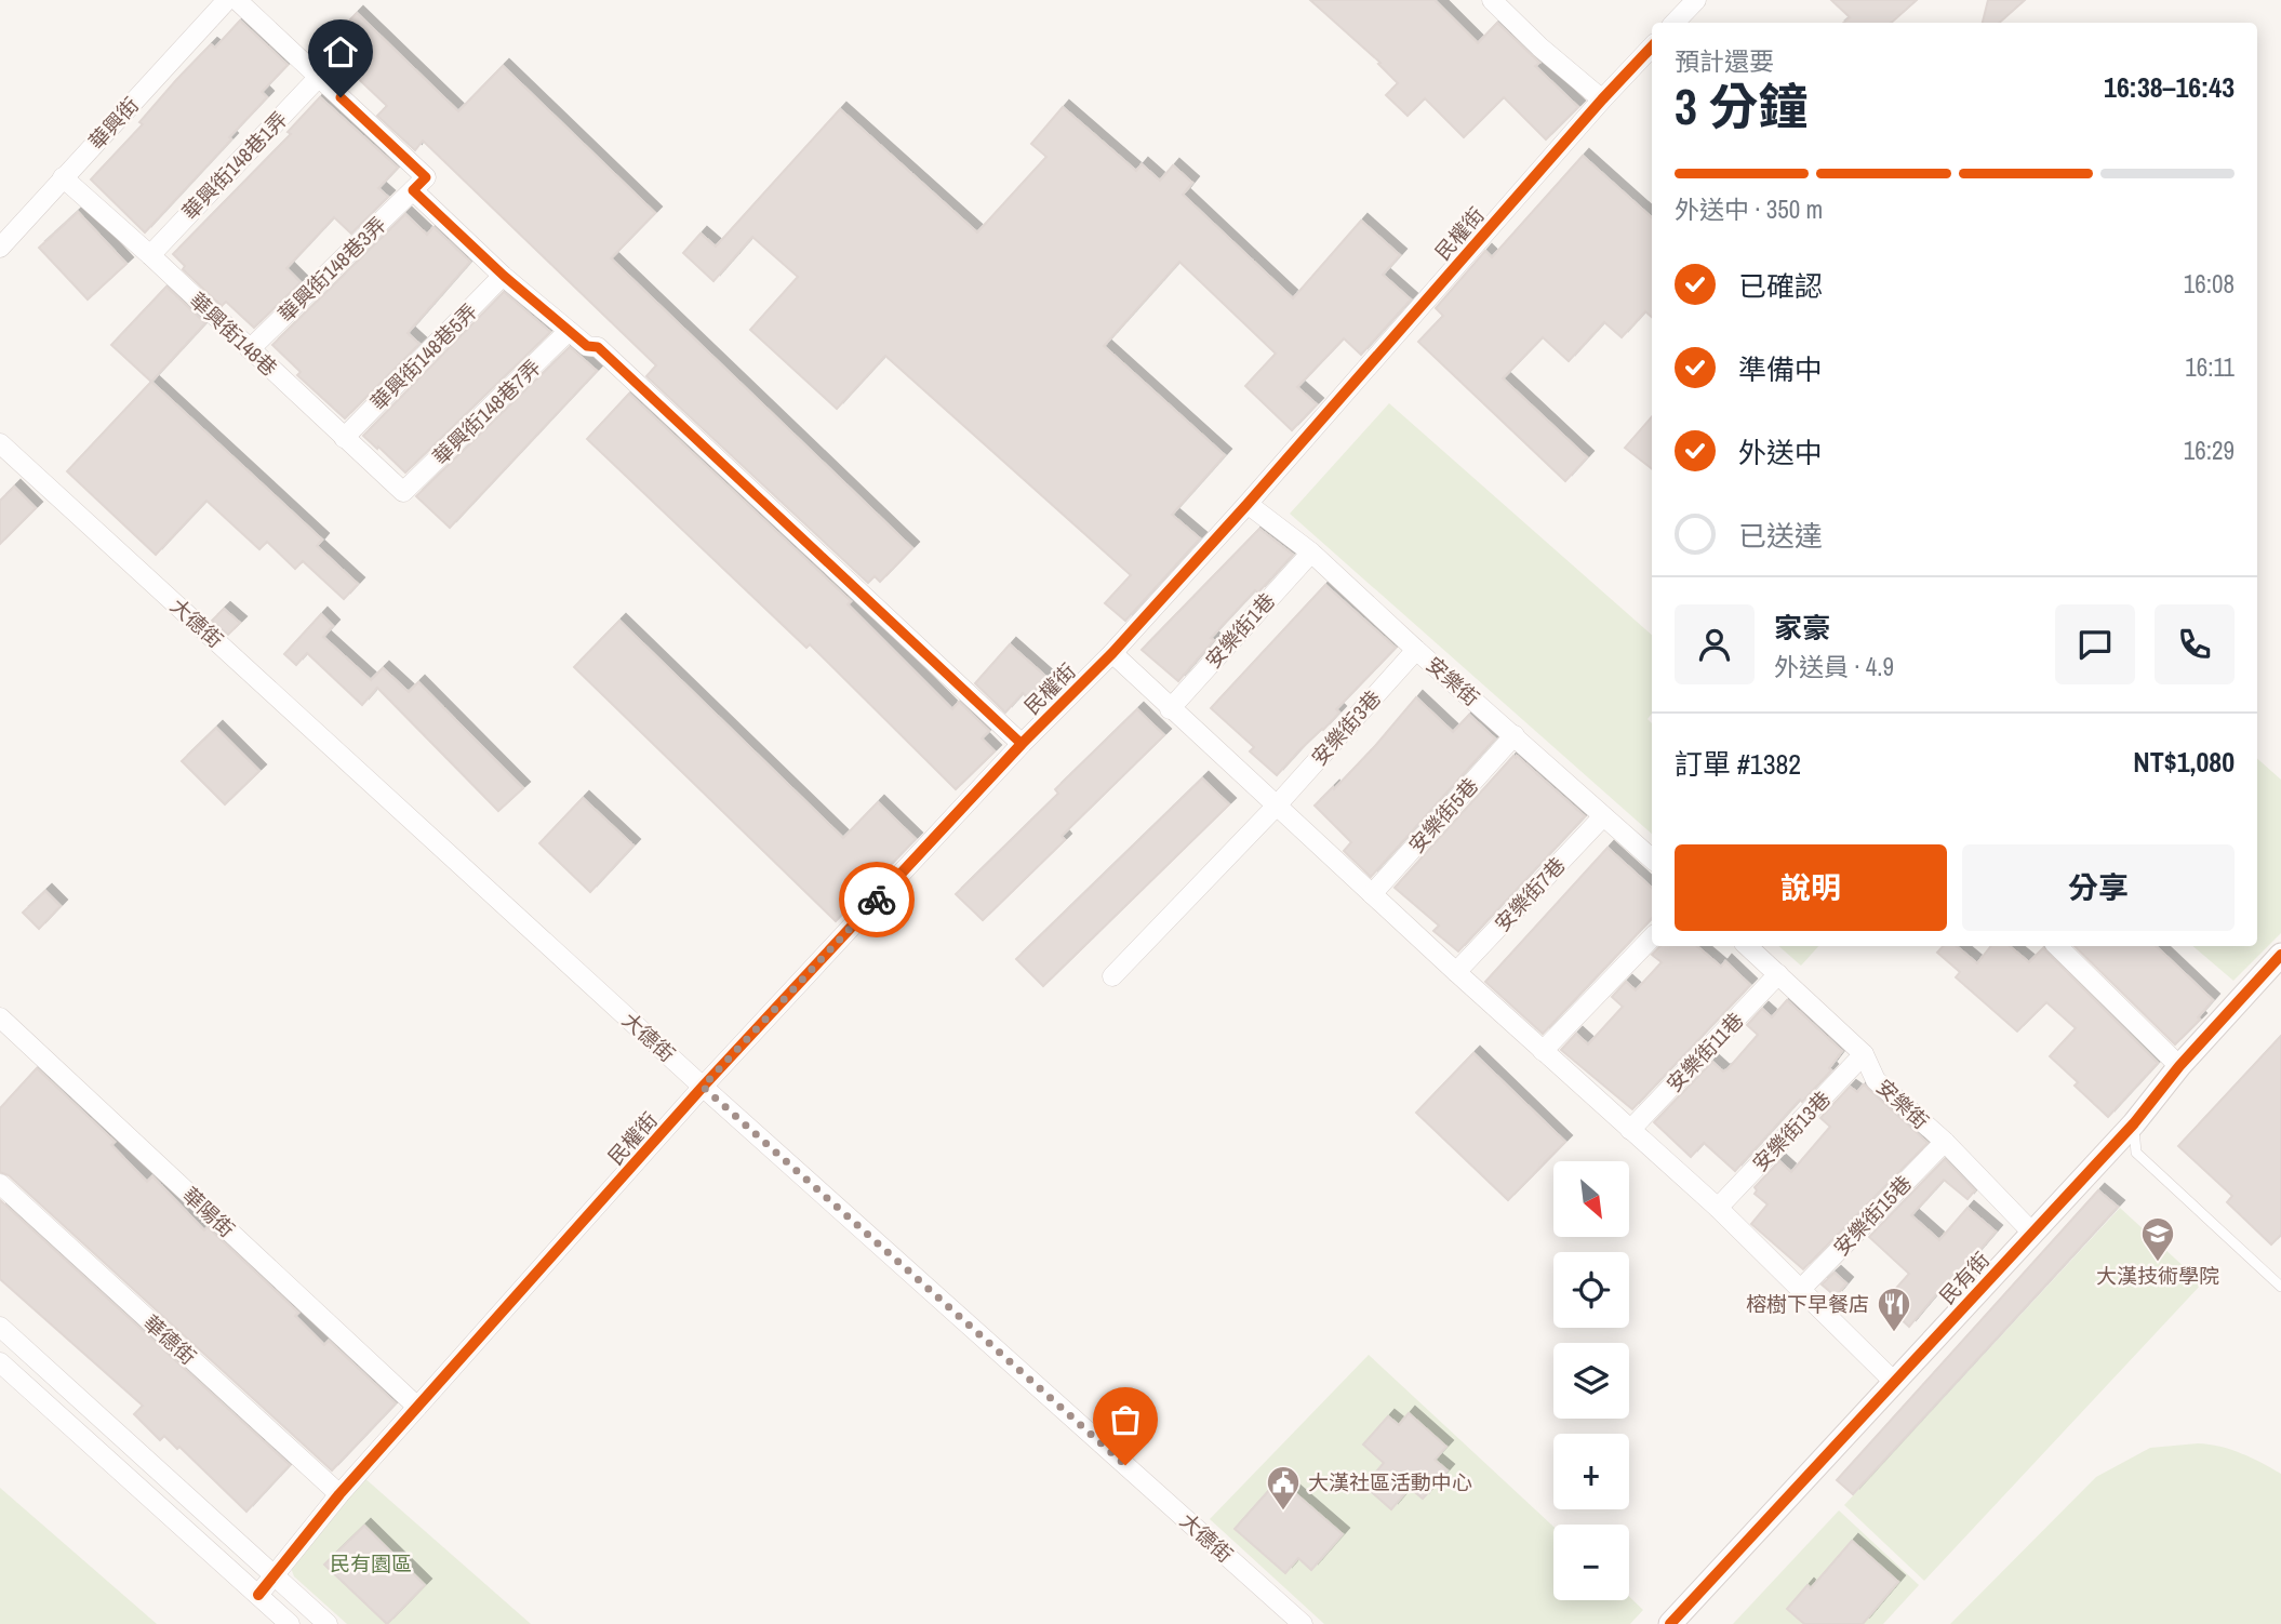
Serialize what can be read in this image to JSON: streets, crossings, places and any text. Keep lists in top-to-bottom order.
{
  "streets": {
    "street": [
      "華興街",
      "華興街148巷1弄",
      "民權街",
      "華興街148巷3弄",
      "華興街148巷",
      "華興街148巷5弄",
      "華興街148巷7弄",
      "大德街",
      "安樂街1巷",
      "安樂街",
      "安樂街3巷",
      "安樂街5巷",
      "安樂街7巷",
      "安樂街11巷",
      "安樂街13巷",
      "華陽街",
      "安樂街15巷",
      "民有街",
      "華德街"
    ]
  },
  "crossings": [
    ["華興街", "華興街148巷"],
    ["華興街148巷1弄", "華興街148巷"],
    ["民權街", "大德街"],
    ["民權街", "安樂街"],
    ["民權街", "華陽街"],
    ["民權街", "華德街"],
    ["華興街148巷3弄", "華興街148巷"],
    ["華興街148巷", "華興街148巷5弄"],
    ["華興街148巷", "華興街148巷7弄"],
    ["安樂街1巷", "安樂街"],
    ["安樂街", "安樂街3巷"],
    ["安樂街", "安樂街5巷"],
    ["安樂街", "安樂街7巷"],
    ["安樂街", "安樂街11巷"],
    ["安樂街", "安樂街13巷"],
    ["安樂街", "安樂街15巷"],
    ["安樂街", "民有街"]
  ],
  "parks": ["民有園區"],
  "places": {
    "school or university": ["大漢技術學院"],
    "restaurant": ["榕樹下早餐店"],
    "public building": ["大漢社區活動中心"]
  },
  "north": "bottom right",
  "page": {
    "heading": ["3 分鐘", "預計還要", "16:38–16:43"],
    "panel": [
      "家豪",
      "外送員 · 4.9",
      "訂單 #1382",
      "NT$1,080"
    ],
    "bar": "外送中 · 350 m",
    "list": [
      ["已確認", "16:08"],
      ["準備中", "16:11"],
      ["外送中", "16:29"],
      "已送達"
    ],
    "buttons": ["說明", "分享"],
    "map_buttons": ["+", "−"]
  }
}
